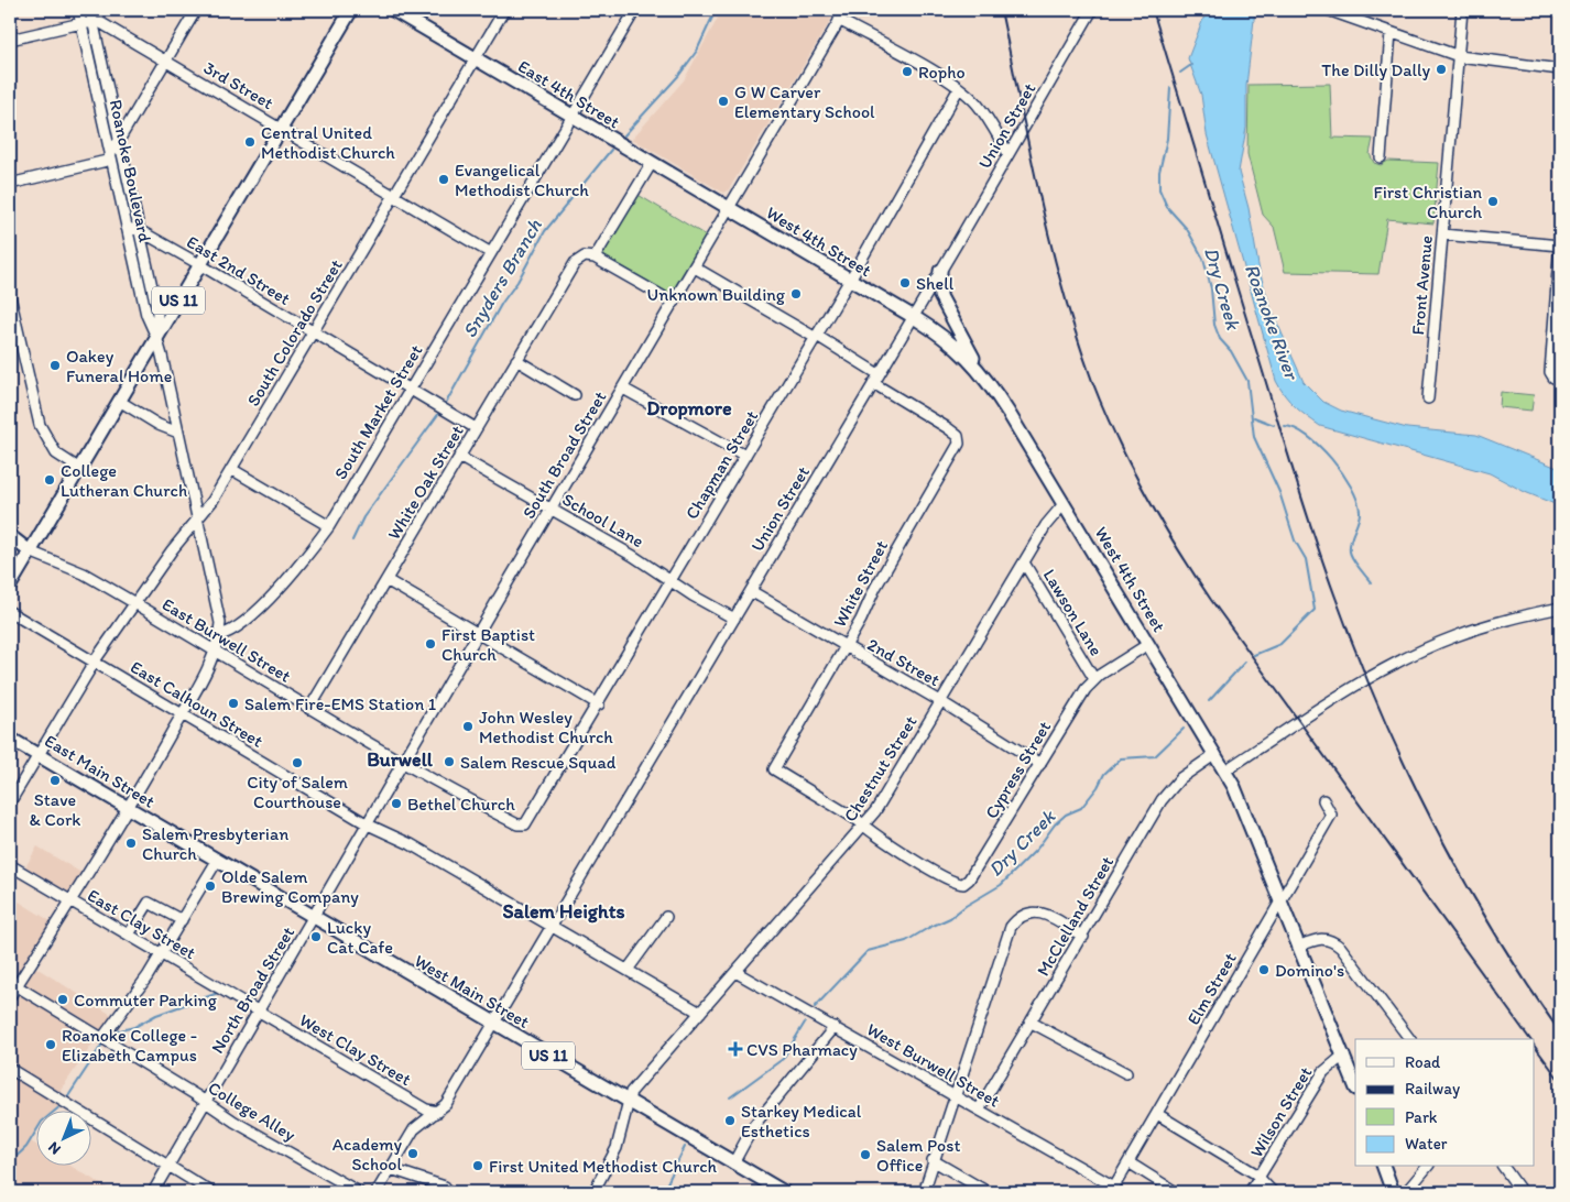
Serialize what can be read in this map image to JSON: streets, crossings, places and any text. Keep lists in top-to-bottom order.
{
  "streets": {
    "main road": [
      "East 4th Street",
      "West 4th Street",
      "US 11",
      "East Main Street",
      "West Main Street"
    ],
    "street": [
      "3rd Street",
      "Union Street",
      "Roanoke Boulevard",
      "East 2nd Street",
      "Front Avenue",
      "South Colorado Street",
      "South Market Street",
      "South Broad Street",
      "Chapman Street",
      "White Oak Street",
      "School Lane",
      "White Street",
      "Lawson Lane",
      "East Burwell Street",
      "2nd Street",
      "East Calhoun Street",
      "Chestnut Street",
      "Cypress Street",
      "McClelland Street",
      "East Clay Street",
      "Elm Street",
      "North Broad Street",
      "West Clay Street",
      "West Burwell Street",
      "College Alley",
      "Wilson Street"
    ]
  },
  "crossings": [
    ["3rd Street", "Roanoke Boulevard"],
    ["3rd Street", "US 11"],
    ["3rd Street", "South Colorado Street"],
    ["3rd Street", "South Market Street"],
    ["East 4th Street", "West 4th Street"],
    ["East 4th Street", "South Colorado Street"],
    ["East 4th Street", "South Market Street"],
    ["East 4th Street", "South Broad Street"],
    ["Union Street", "West 4th Street"],
    ["Union Street", "School Lane"],
    ["Union Street", "White Street"],
    ["Union Street", "2nd Street"],
    ["Union Street", "East Calhoun Street"],
    ["Union Street", "West Main Street"],
    ["Union Street", "West Clay Street"],
    ["Roanoke Boulevard", "East 2nd Street"],
    ["Roanoke Boulevard", "US 11"],
    ["Roanoke Boulevard", "South Colorado Street"],
    ["Roanoke Boulevard", "South Market Street"],
    ["West 4th Street", "South Broad Street"],
    ["West 4th Street", "Chapman Street"],
    ["West 4th Street", "Chestnut Street"],
    ["West 4th Street", "Cypress Street"],
    ["West 4th Street", "McClelland Street"],
    ["West 4th Street", "Elm Street"],
    ["West 4th Street", "Wilson Street"],
    ["East 2nd Street", "US 11"],
    ["East 2nd Street", "South Colorado Street"],
    ["East 2nd Street", "South Market Street"],
    ["East 2nd Street", "White Oak Street"],
    ["US 11", "East Burwell Street"],
    ["South Colorado Street", "East Burwell Street"],
    ["South Colorado Street", "East Calhoun Street"],
    ["South Colorado Street", "East Main Street"],
    ["South Broad Street", "Chapman Street"],
    ["South Broad Street", "School Lane"],
    ["South Broad Street", "White Street"],
    ["South Broad Street", "East Burwell Street"],
    ["South Broad Street", "East Calhoun Street"],
    ["South Broad Street", "East Main Street"],
    ["South Broad Street", "North Broad Street"],
    ["South Broad Street", "West Main Street"],
    ["Chapman Street", "School Lane"],
    ["Chapman Street", "White Street"],
    ["Chapman Street", "East Burwell Street"],
    ["White Oak Street", "School Lane"],
    ["White Oak Street", "East Burwell Street"],
    ["White Street", "2nd Street"],
    ["White Street", "Chestnut Street"],
    ["White Street", "Cypress Street"],
    ["Lawson Lane", "Chestnut Street"],
    ["Lawson Lane", "Cypress Street"],
    ["2nd Street", "Chestnut Street"],
    ["2nd Street", "Cypress Street"],
    ["East Calhoun Street", "Chestnut Street"],
    ["Chestnut Street", "Cypress Street"],
    ["Chestnut Street", "West Main Street"],
    ["Chestnut Street", "West Burwell Street"],
    ["East Main Street", "North Broad Street"],
    ["East Main Street", "West Main Street"],
    ["McClelland Street", "West Burwell Street"],
    ["East Clay Street", "North Broad Street"],
    ["East Clay Street", "West Clay Street"],
    ["Elm Street", "West Burwell Street"],
    ["North Broad Street", "West Main Street"],
    ["North Broad Street", "West Clay Street"],
    ["North Broad Street", "College Alley"]
  ],
  "districts": ["Dropmore", "Burwell", "Salem Heights"],
  "water": ["Snyders Branch", "Dry Creek", "Roanoke River"],
  "places": {
    "other": [
      "The Dilly Dally",
      "Ropho",
      "G W Carver Elementary School",
      "Central United Methodist Church",
      "Evangelical Methodist Church",
      "First Christian Church",
      "Shell",
      "Unknown Building",
      "Oakey Funeral Home",
      "College Lutheran Church",
      "First Baptist Church",
      "Salem Fire-EMS Station 1",
      "John Wesley Methodist Church",
      "Salem Rescue Squad",
      "City of Salem Courthouse",
      "Stave & Cork",
      "Bethel Church",
      "Salem Presbyterian Church",
      "Olde Salem Brewing Company",
      "Lucky Cat Cafe",
      "Domino's",
      "Commuter Parking",
      "Roanoke College - Elizabeth Campus",
      "Starkey Medical Esthetics",
      "Academy School",
      "Salem Post Office",
      "First United Methodist Church"
    ],
    "health": ["CVS Pharmacy"]
  },
  "legend": [
    "Road",
    "Railway",
    "Park",
    "Water"
  ],
  "north": "bottom left"
}
